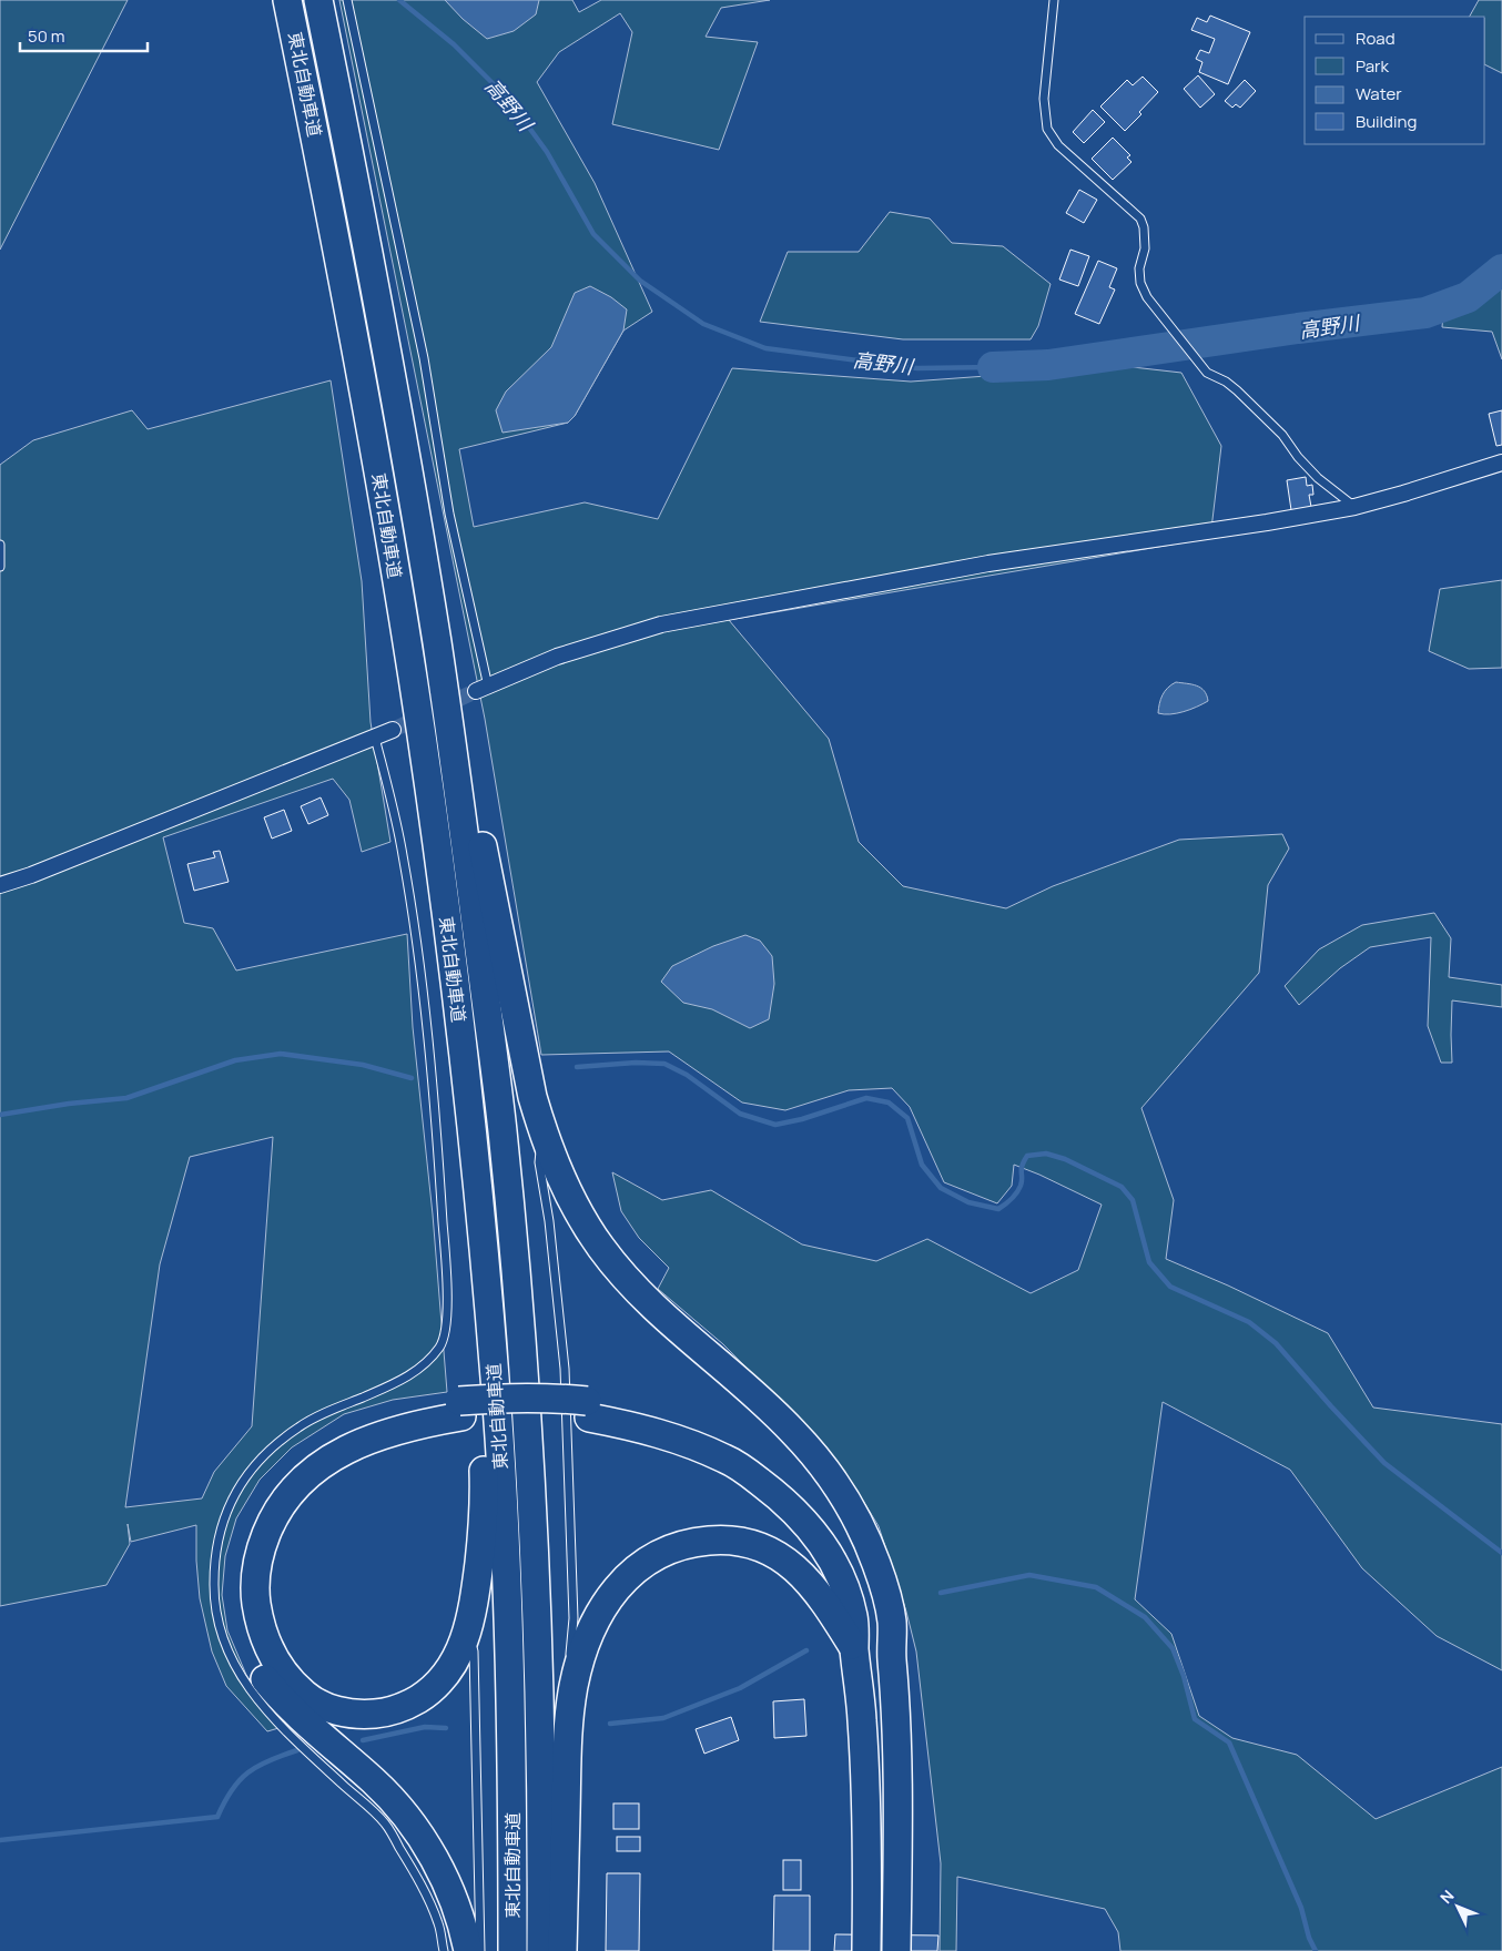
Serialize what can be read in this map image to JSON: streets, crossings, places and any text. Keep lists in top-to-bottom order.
{
  "streets": {
    "highway": ["東北自動車道"]
  },
  "water": ["高野川"],
  "legend": [
    "Road",
    "Park",
    "Water",
    "Building"
  ],
  "scale_bar": "50 m",
  "north": "top left"
}
